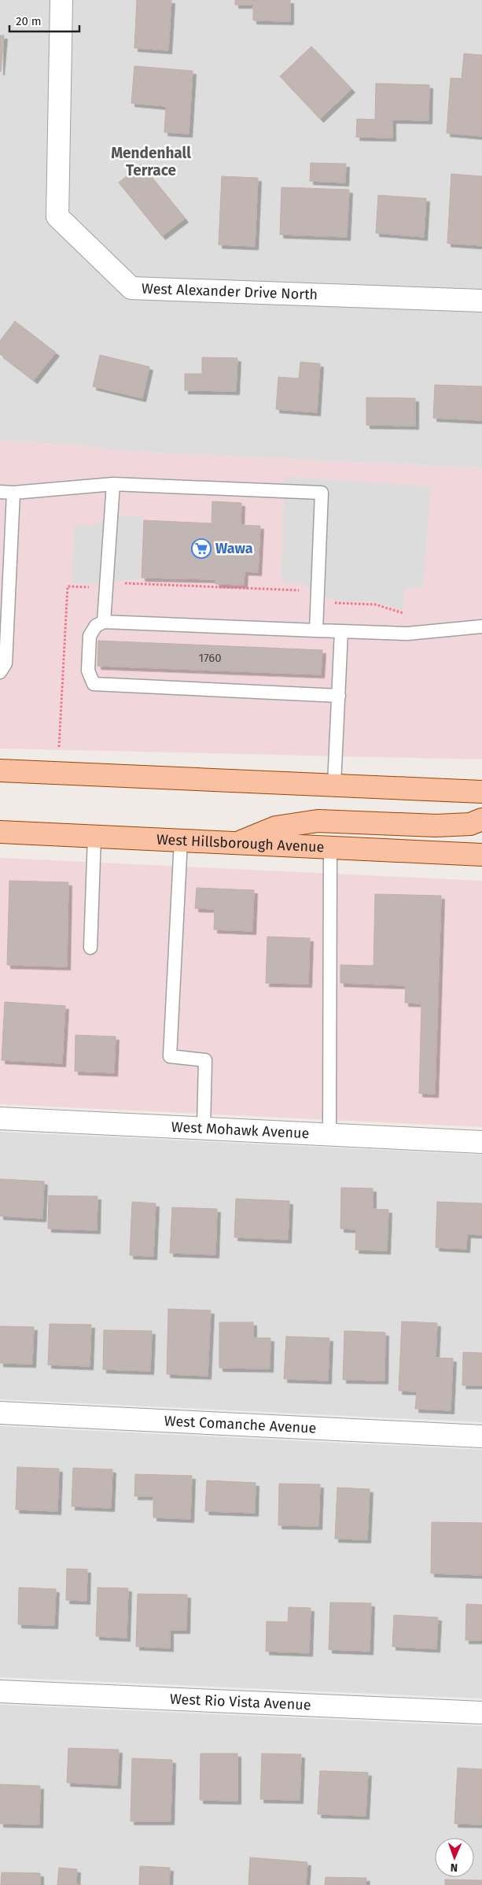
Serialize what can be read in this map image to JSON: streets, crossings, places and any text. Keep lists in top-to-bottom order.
{
  "streets": {
    "main road": ["West Hillsborough Avenue"],
    "street": [
      "West Alexander Drive North",
      "West Mohawk Avenue",
      "West Comanche Avenue",
      "West Rio Vista Avenue"
    ]
  },
  "districts": ["Mendenhall Terrace"],
  "places": {
    "supermarket": ["Wawa"]
  },
  "house_numbers": ["1760"],
  "scale_bar": "20 m",
  "north": "bottom"
}
